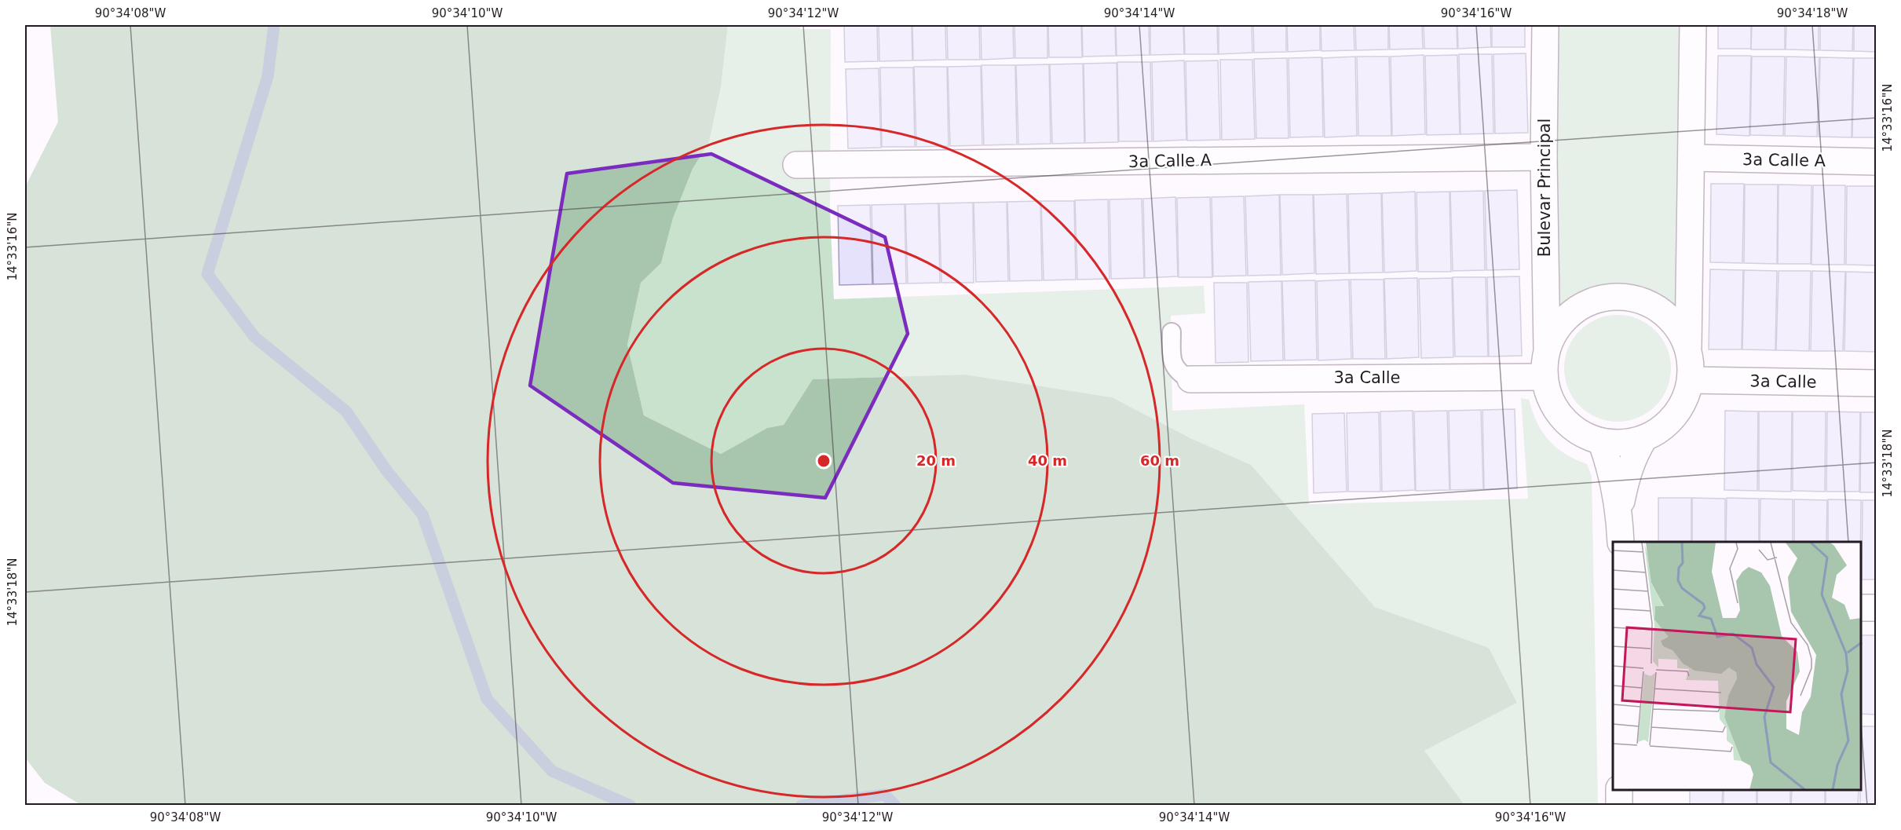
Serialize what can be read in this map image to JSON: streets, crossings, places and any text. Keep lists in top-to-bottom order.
{
  "streets": {
    "street": ["3a Calle A", "Bulevar Principal", "3a Calle"]
  },
  "crossings": [
    ["3a Calle A", "Bulevar Principal"],
    ["Bulevar Principal", "3a Calle"]
  ],
  "coordinates": [
    "90°34'08\"W",
    "90°34'10\"W",
    "90°34'12\"W",
    "90°34'14\"W",
    "90°34'16\"W",
    "90°34'18\"W",
    "14°33'16\"N",
    "14°33'18\"N"
  ],
  "rings": ["20 m", "40 m", "60 m"]
}
